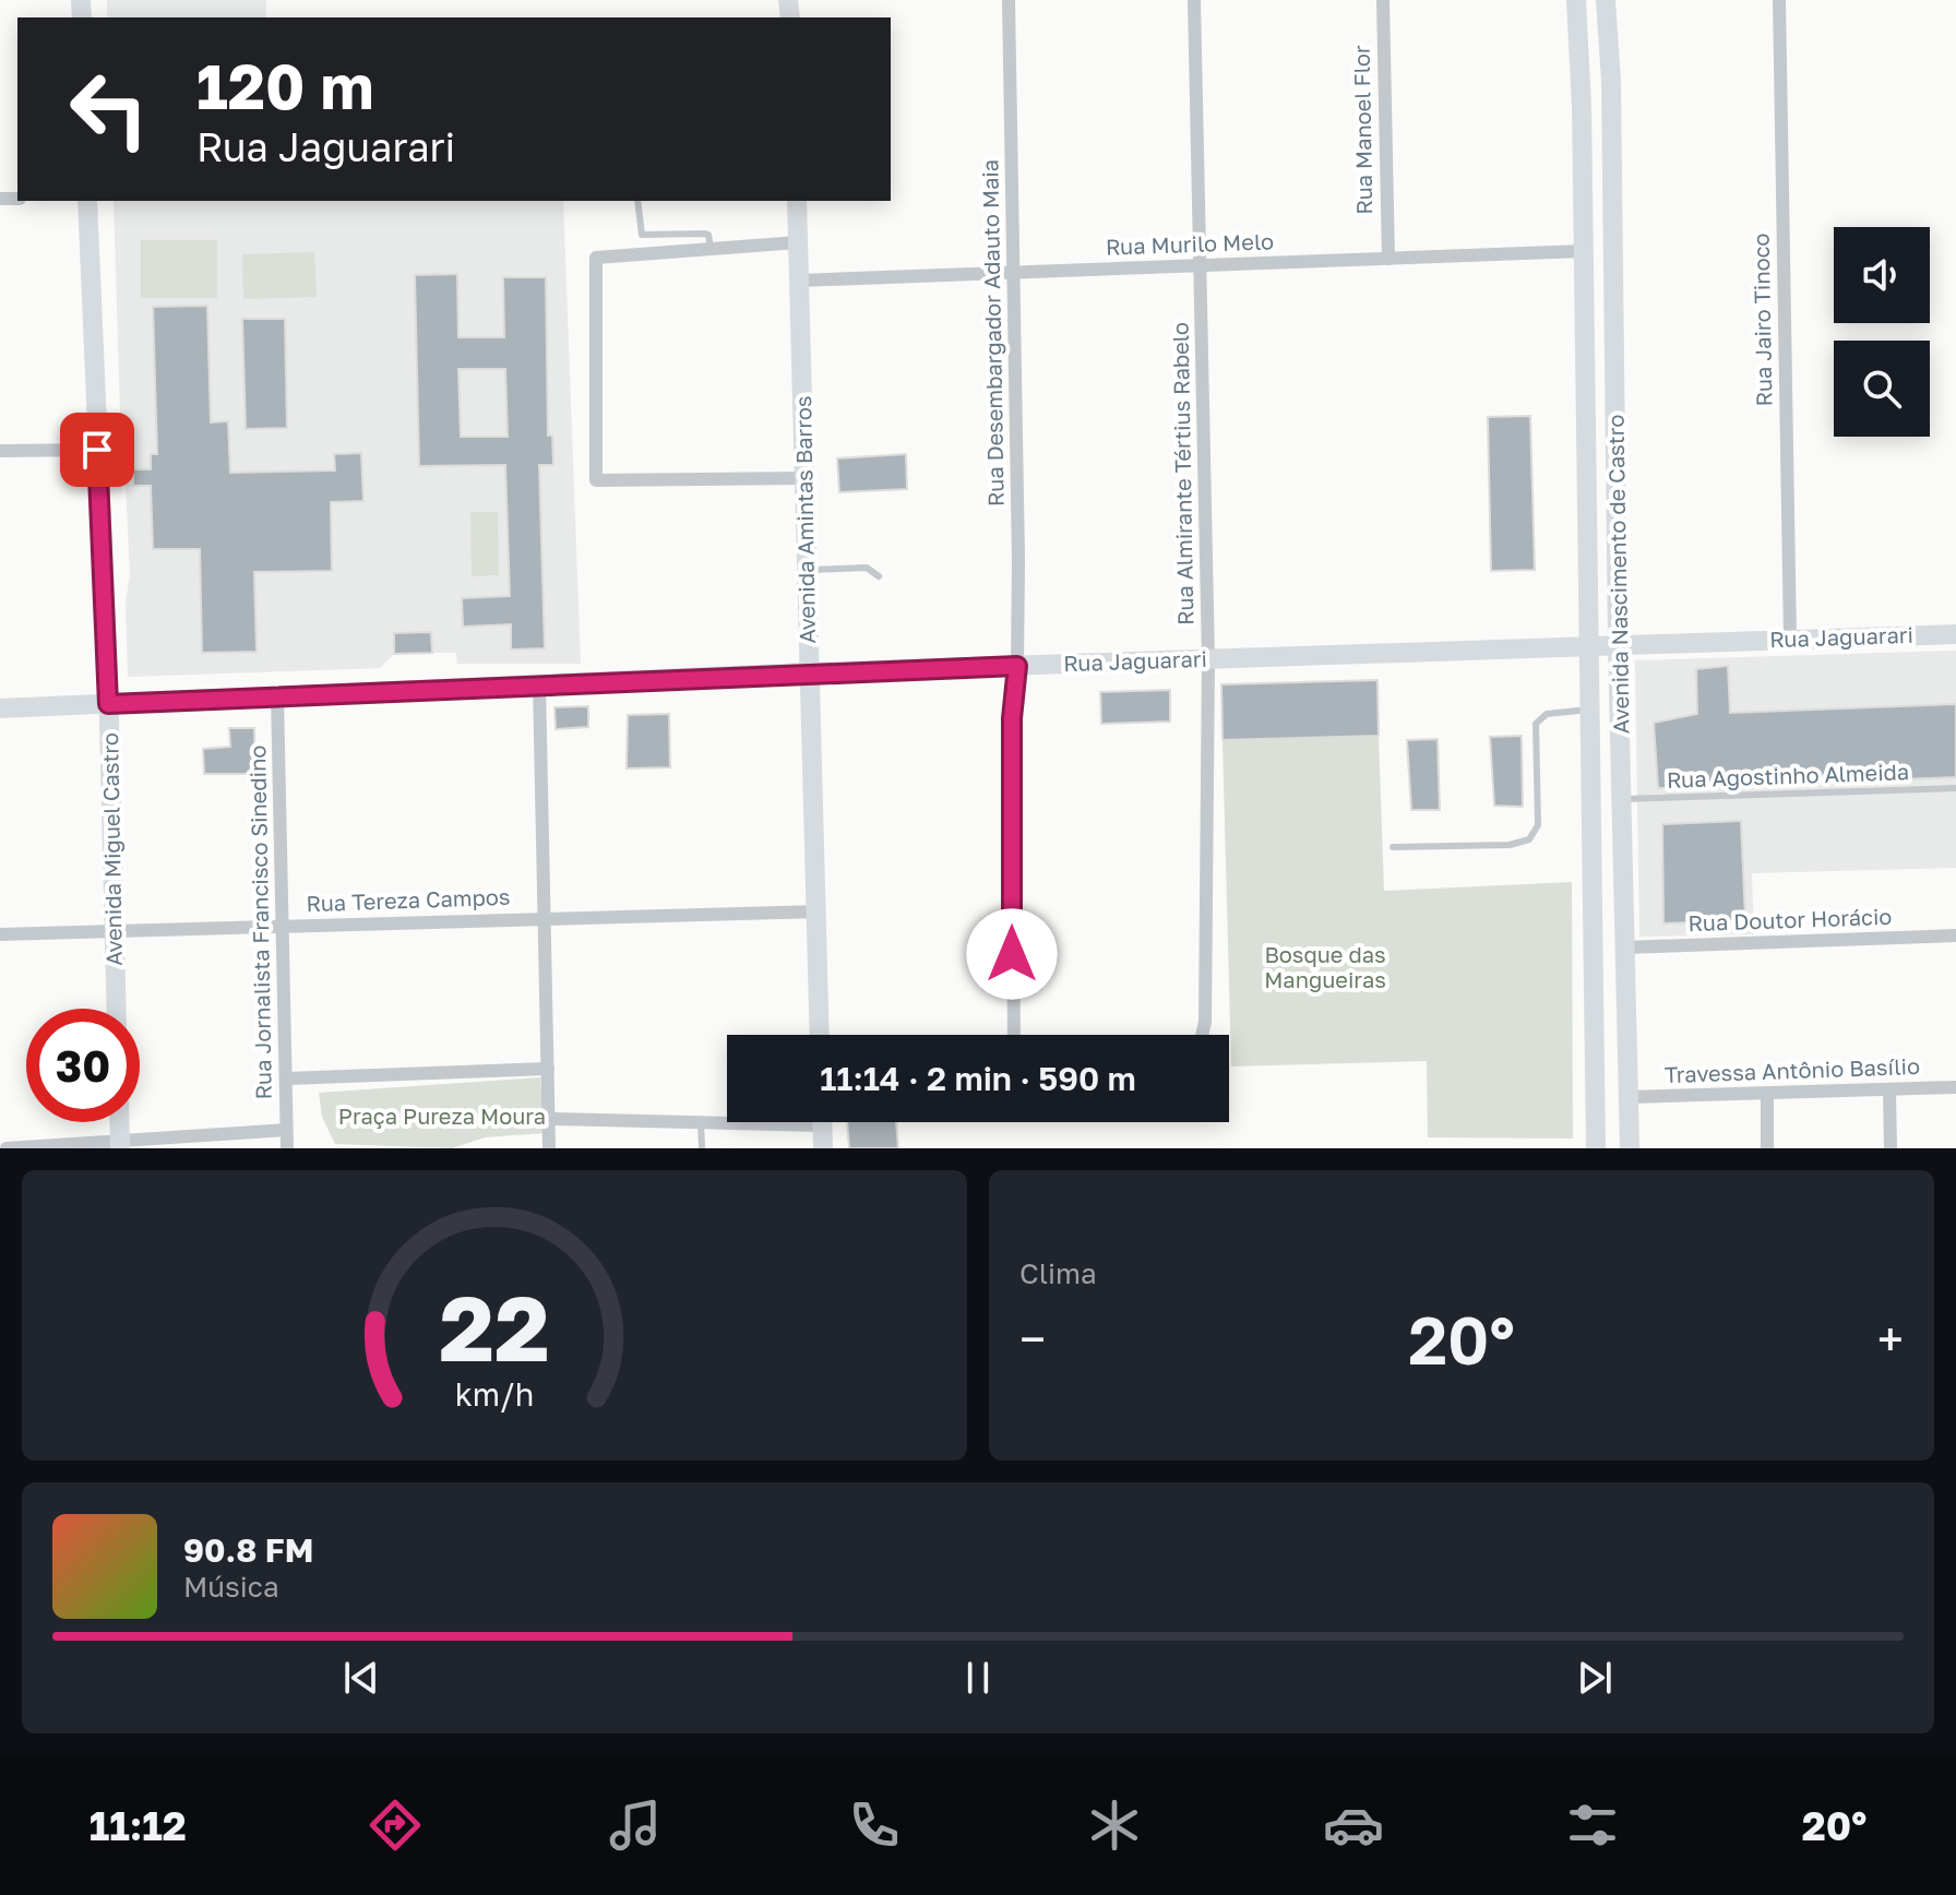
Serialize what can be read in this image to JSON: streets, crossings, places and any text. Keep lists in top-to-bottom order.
{
  "streets": {
    "main road": [
      "Avenida Amintas Barros",
      "Avenida Nascimento de Castro",
      "Rua Jaguarari",
      "Avenida Miguel Castro"
    ],
    "street": [
      "Rua Manoel Flor",
      "Rua Murilo Melo",
      "Rua Jairo Tinoco",
      "Rua Desembargador Adauto Maia",
      "Rua Almirante Tértius Rabelo",
      "Rua Tereza Campos",
      "Rua Doutor Horácio",
      "Rua Jornalista Francisco Sinedino",
      "Travessa Antônio Basílio"
    ],
    "lane": ["Rua Agostinho Almeida"]
  },
  "crossings": [
    ["Rua Manoel Flor", "Rua Murilo Melo"],
    ["Rua Murilo Melo", "Rua Desembargador Adauto Maia"],
    ["Rua Murilo Melo", "Rua Almirante Tértius Rabelo"],
    ["Rua Murilo Melo", "Avenida Amintas Barros"],
    ["Rua Murilo Melo", "Avenida Nascimento de Castro"],
    ["Rua Jairo Tinoco", "Rua Jaguarari"],
    ["Rua Desembargador Adauto Maia", "Rua Jaguarari"],
    ["Rua Almirante Tértius Rabelo", "Rua Jaguarari"],
    ["Avenida Amintas Barros", "Rua Jaguarari"],
    ["Avenida Amintas Barros", "Rua Tereza Campos"],
    ["Avenida Nascimento de Castro", "Rua Jaguarari"],
    ["Avenida Nascimento de Castro", "Rua Agostinho Almeida"],
    ["Avenida Nascimento de Castro", "Rua Doutor Horácio"],
    ["Avenida Nascimento de Castro", "Travessa Antônio Basílio"],
    ["Rua Jaguarari", "Avenida Miguel Castro"],
    ["Rua Jaguarari", "Rua Jornalista Francisco Sinedino"],
    ["Avenida Miguel Castro", "Rua Tereza Campos"],
    ["Rua Tereza Campos", "Rua Jornalista Francisco Sinedino"]
  ],
  "parks": ["Bosque das Mangueiras", "Praça Pureza Moura"],
  "page": {
    "turn": ["120 m", "Rua Jaguarari"],
    "limit": "30",
    "trip": "11:14 · 2 min · 590 m",
    "tile": "Clima",
    "heat": ["−", "20°", "+"],
    "song": ["90.8 FM", "Música"],
    "tabs": ["11:12", "20°"],
    "gauge": ["22", "km/h"]
  }
}
